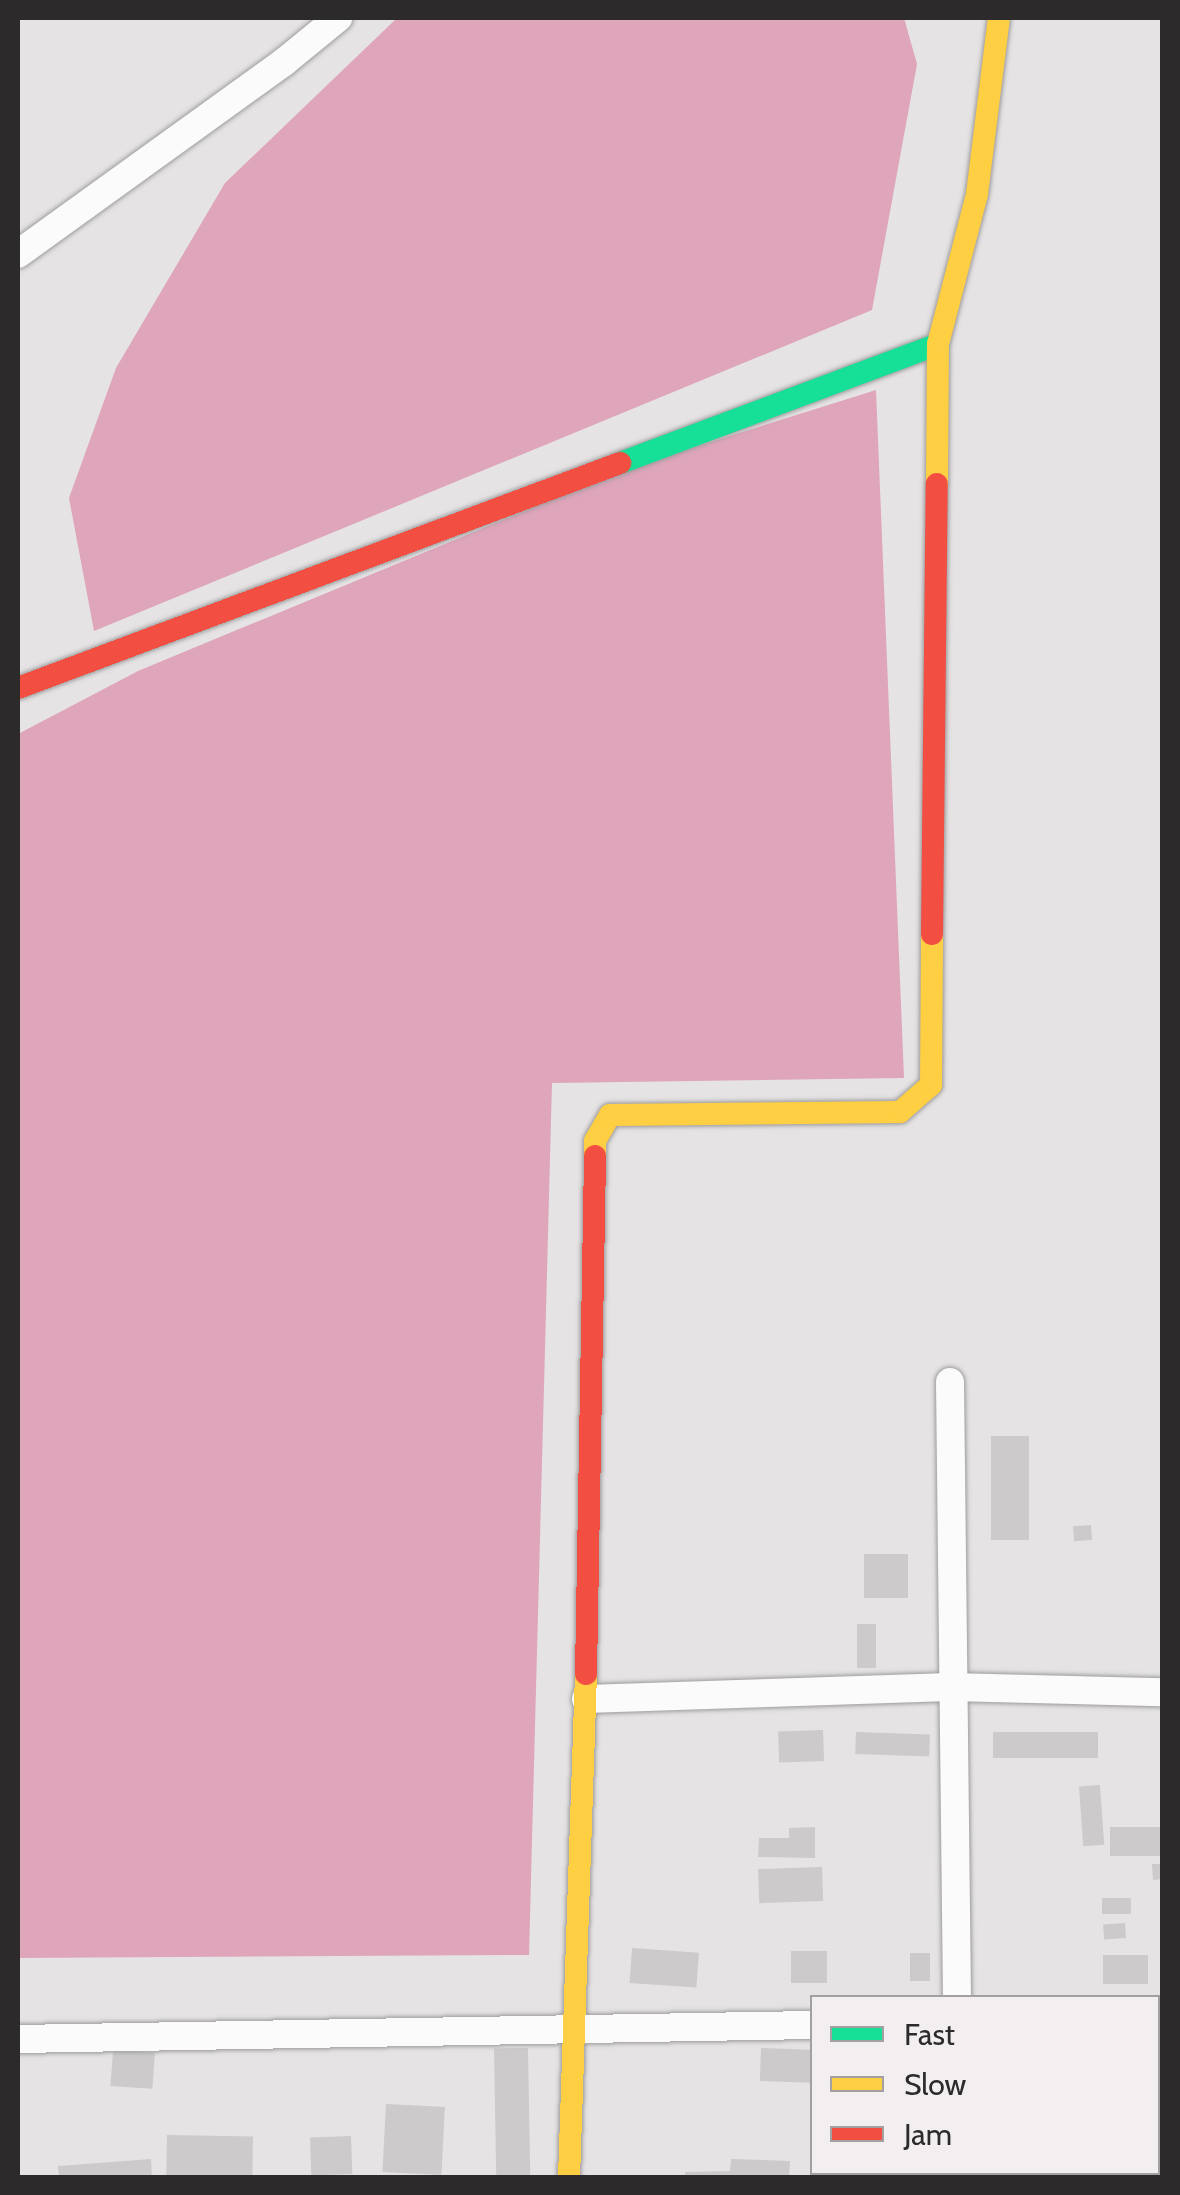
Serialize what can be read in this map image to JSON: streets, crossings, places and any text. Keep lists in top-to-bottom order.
{
  "legend": ["Fast", "Slow", "Jam"]
}
